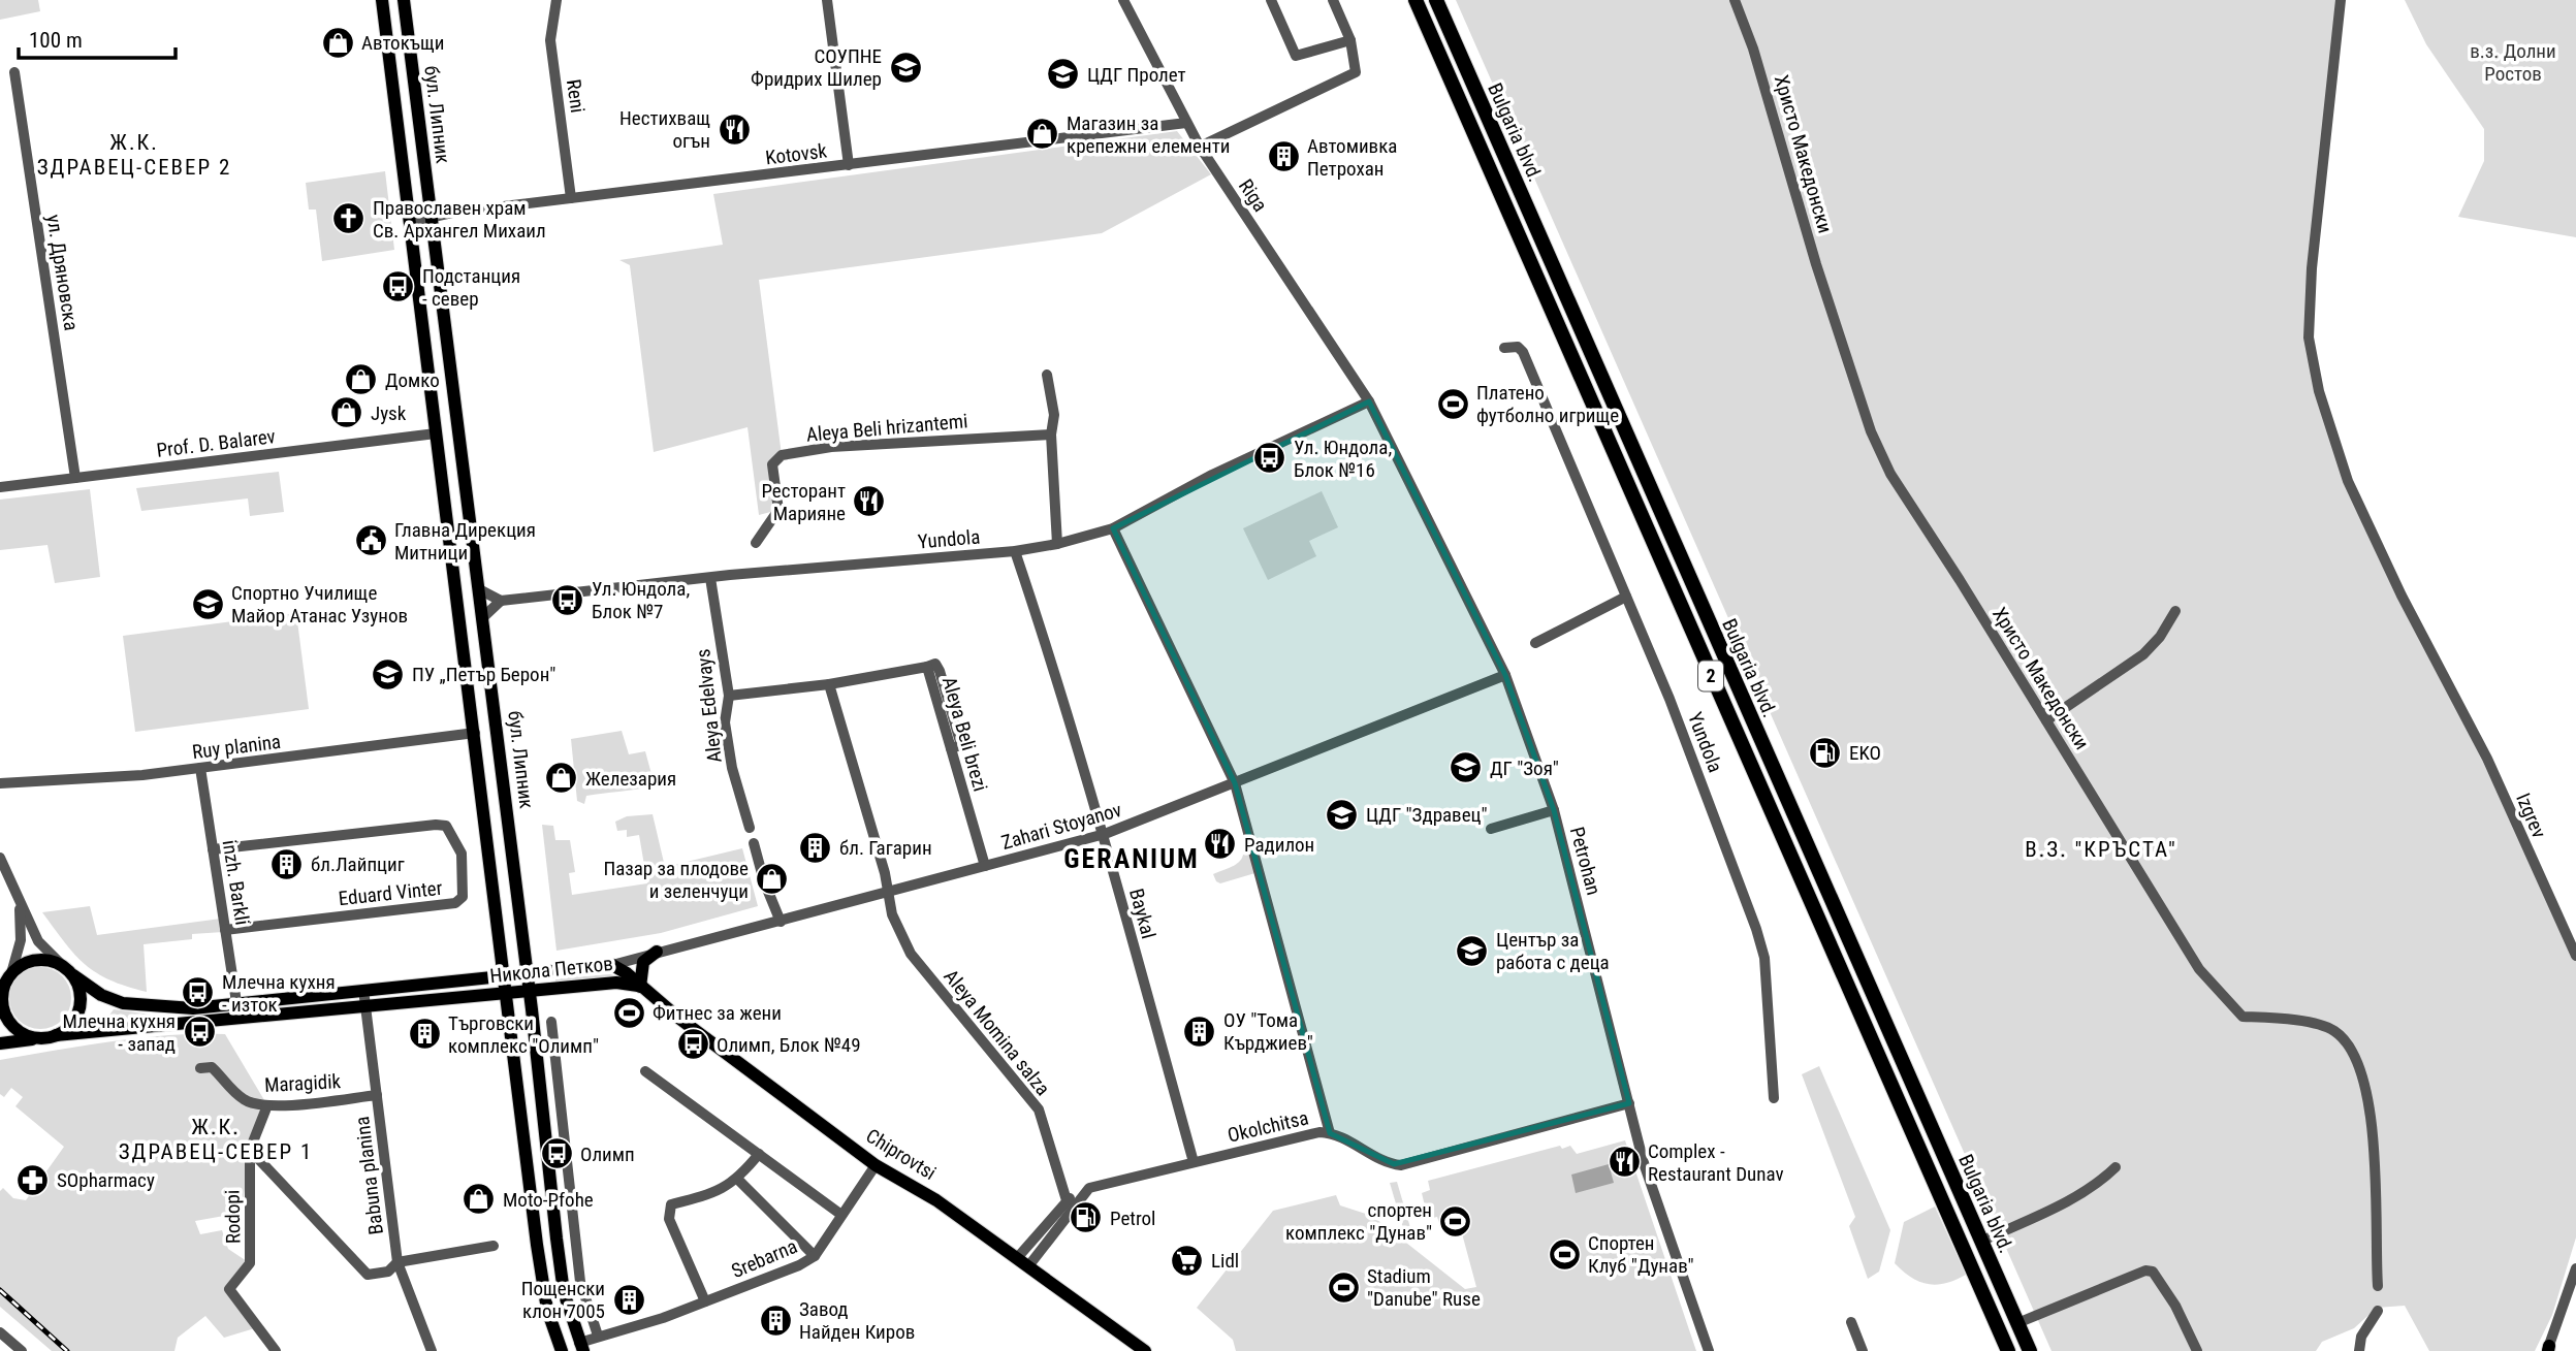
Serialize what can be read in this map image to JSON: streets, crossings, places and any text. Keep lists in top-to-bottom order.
{
  "streets": {
    "highway": ["Bulgaria blvd.", "2"],
    "main road": ["бул. Липник", "Никола Петков", "Chiprovtsi"],
    "street": [
      "Reni",
      "Kotovsk",
      "Христо Македонски",
      "Riga",
      "ул. Дряновска",
      "Aleya Beli hrizantemi",
      "Prof. D. Balarev",
      "Yundola",
      "Aleya Edelvays",
      "Aleya Beli brezi",
      "Ruy planina",
      "Izgrev",
      "Zahari Stoyanov",
      "Petrohan",
      "inzh. Barkli",
      "Eduard Vinter",
      "Baykal",
      "Aleya Momina salza",
      "Maragidik",
      "Okolchitsa",
      "Babuna planina",
      "Rodopi",
      "Srebarna"
    ]
  },
  "crossings": [
    ["Reni", "Kotovsk"],
    ["бул. Липник", "Kotovsk"],
    ["бул. Липник", "Prof. D. Balarev"],
    ["бул. Липник", "Ruy planina"],
    ["бул. Липник", "Никола Петков"],
    ["бул. Липник", "Srebarna"],
    ["Kotovsk", "Riga"],
    ["Riga", "Yundola"],
    ["Riga", "Petrohan"],
    ["ул. Дряновска", "Prof. D. Balarev"],
    ["Yundola", "Aleya Edelvays"],
    ["Yundola", "Petrohan"],
    ["Yundola", "Baykal"],
    ["Aleya Edelvays", "Aleya Beli brezi"],
    ["Aleya Beli brezi", "Zahari Stoyanov"],
    ["Ruy planina", "inzh. Barkli"],
    ["Zahari Stoyanov", "Petrohan"],
    ["Zahari Stoyanov", "Baykal"],
    ["Zahari Stoyanov", "Никола Петков"],
    ["Zahari Stoyanov", "Aleya Momina salza"],
    ["Petrohan", "Okolchitsa"],
    ["inzh. Barkli", "Eduard Vinter"],
    ["inzh. Barkli", "Никола Петков"],
    ["Baykal", "Okolchitsa"],
    ["Никола Петков", "Chiprovtsi"],
    ["Никола Петков", "Babuna planina"],
    ["Aleya Momina salza", "Okolchitsa"],
    ["Maragidik", "Babuna planina"],
    ["Maragidik", "Rodopi"],
    ["Chiprovtsi", "Srebarna"]
  ],
  "districts": [
    "Ж.К. ЗДРАВЕЦ-СЕВЕР 2",
    "В.З. \"КРЪСТА\"",
    "GERANIUM",
    "Ж.К. ЗДРАВЕЦ-СЕВЕР 1"
  ],
  "parks": ["в.з. Долни Ростов"],
  "places": {
    "shop": [
      "Автокъщи",
      "Магазин за крепежни елементи",
      "Домко",
      "Jysk",
      "Железария",
      "Пазар за плодове и зеленчуци",
      "Moto-Pfohe"
    ],
    "school or university": [
      "СОУПНЕ Фридрих Шилер",
      "ЦДГ Пролет",
      "Спортно Училище Майор Атанас Узунов",
      "ПУ „Петър Берон\"",
      "ДГ \"Зоя\"",
      "ЦДГ \"Здравец\"",
      "Център за работа с деца"
    ],
    "restaurant": [
      "Нестихващ огън",
      "Ресторант Марияне",
      "Радилон",
      "Complex - Restaurant Dunav"
    ],
    "building": [
      "Автомивка Петрохан",
      "бл. Гагарин",
      "бл.Лайпциг",
      "ОУ \"Тома Кърджиев\"",
      "Търговски комплекс \"Олимп\"",
      "Пощенски клон 7005",
      "Завод Найден Киров"
    ],
    "church": ["Православен храм Св. Архангел Михаил"],
    "bus stop": [
      "Подстанция - север",
      "Ул. Юндола, Блок №16",
      "Ул. Юндола, Блок №7",
      "Млечна кухня - изток",
      "Млечна кухня - запад",
      "Олимп, Блок №49",
      "Олимп"
    ],
    "sports": [
      "Платено футболно игрище",
      "Фитнес за жени",
      "спортен комплекс \"Дунав\"",
      "Спортен Клуб \"Дунав\"",
      "Stadium \"Danube\" Ruse"
    ],
    "public building": ["Главна Дирекция Митници"],
    "fuel station": ["EKO", "Petrol"],
    "pharmacy": ["SOpharmacy"],
    "supermarket": ["Lidl"]
  },
  "scale_bar": "100 m"
}
